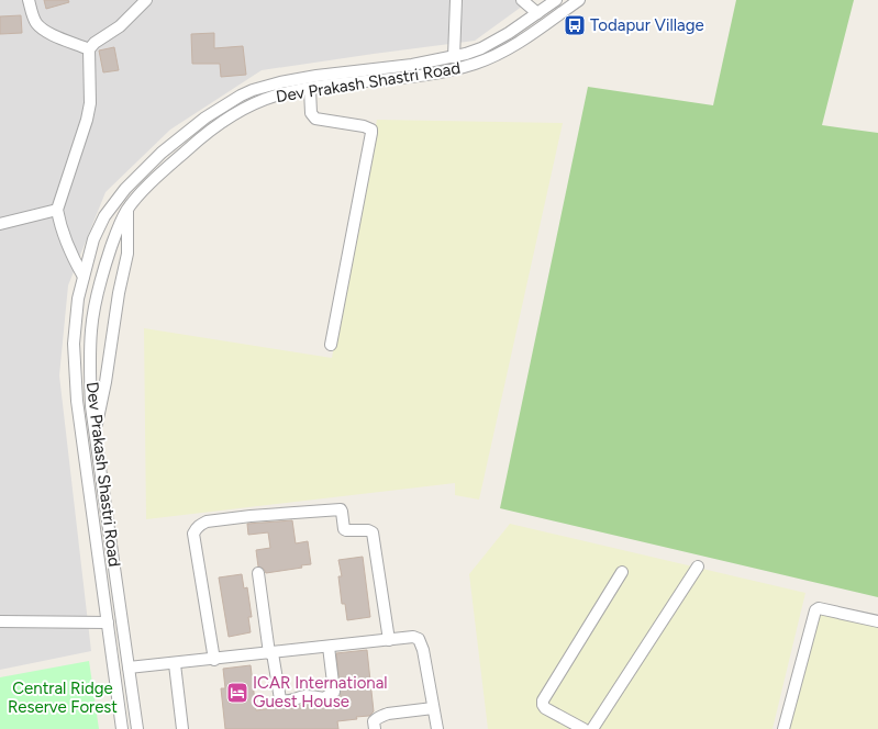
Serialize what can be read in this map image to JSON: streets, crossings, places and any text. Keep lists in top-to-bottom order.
{
  "streets": {
    "street": ["Dev Prakash Shastri Road"]
  },
  "parks": ["Central Ridge Reserve Forest"],
  "places": {
    "bus stop": ["Todapur Village"],
    "hotel": ["ICAR International Guest House"]
  }
}
